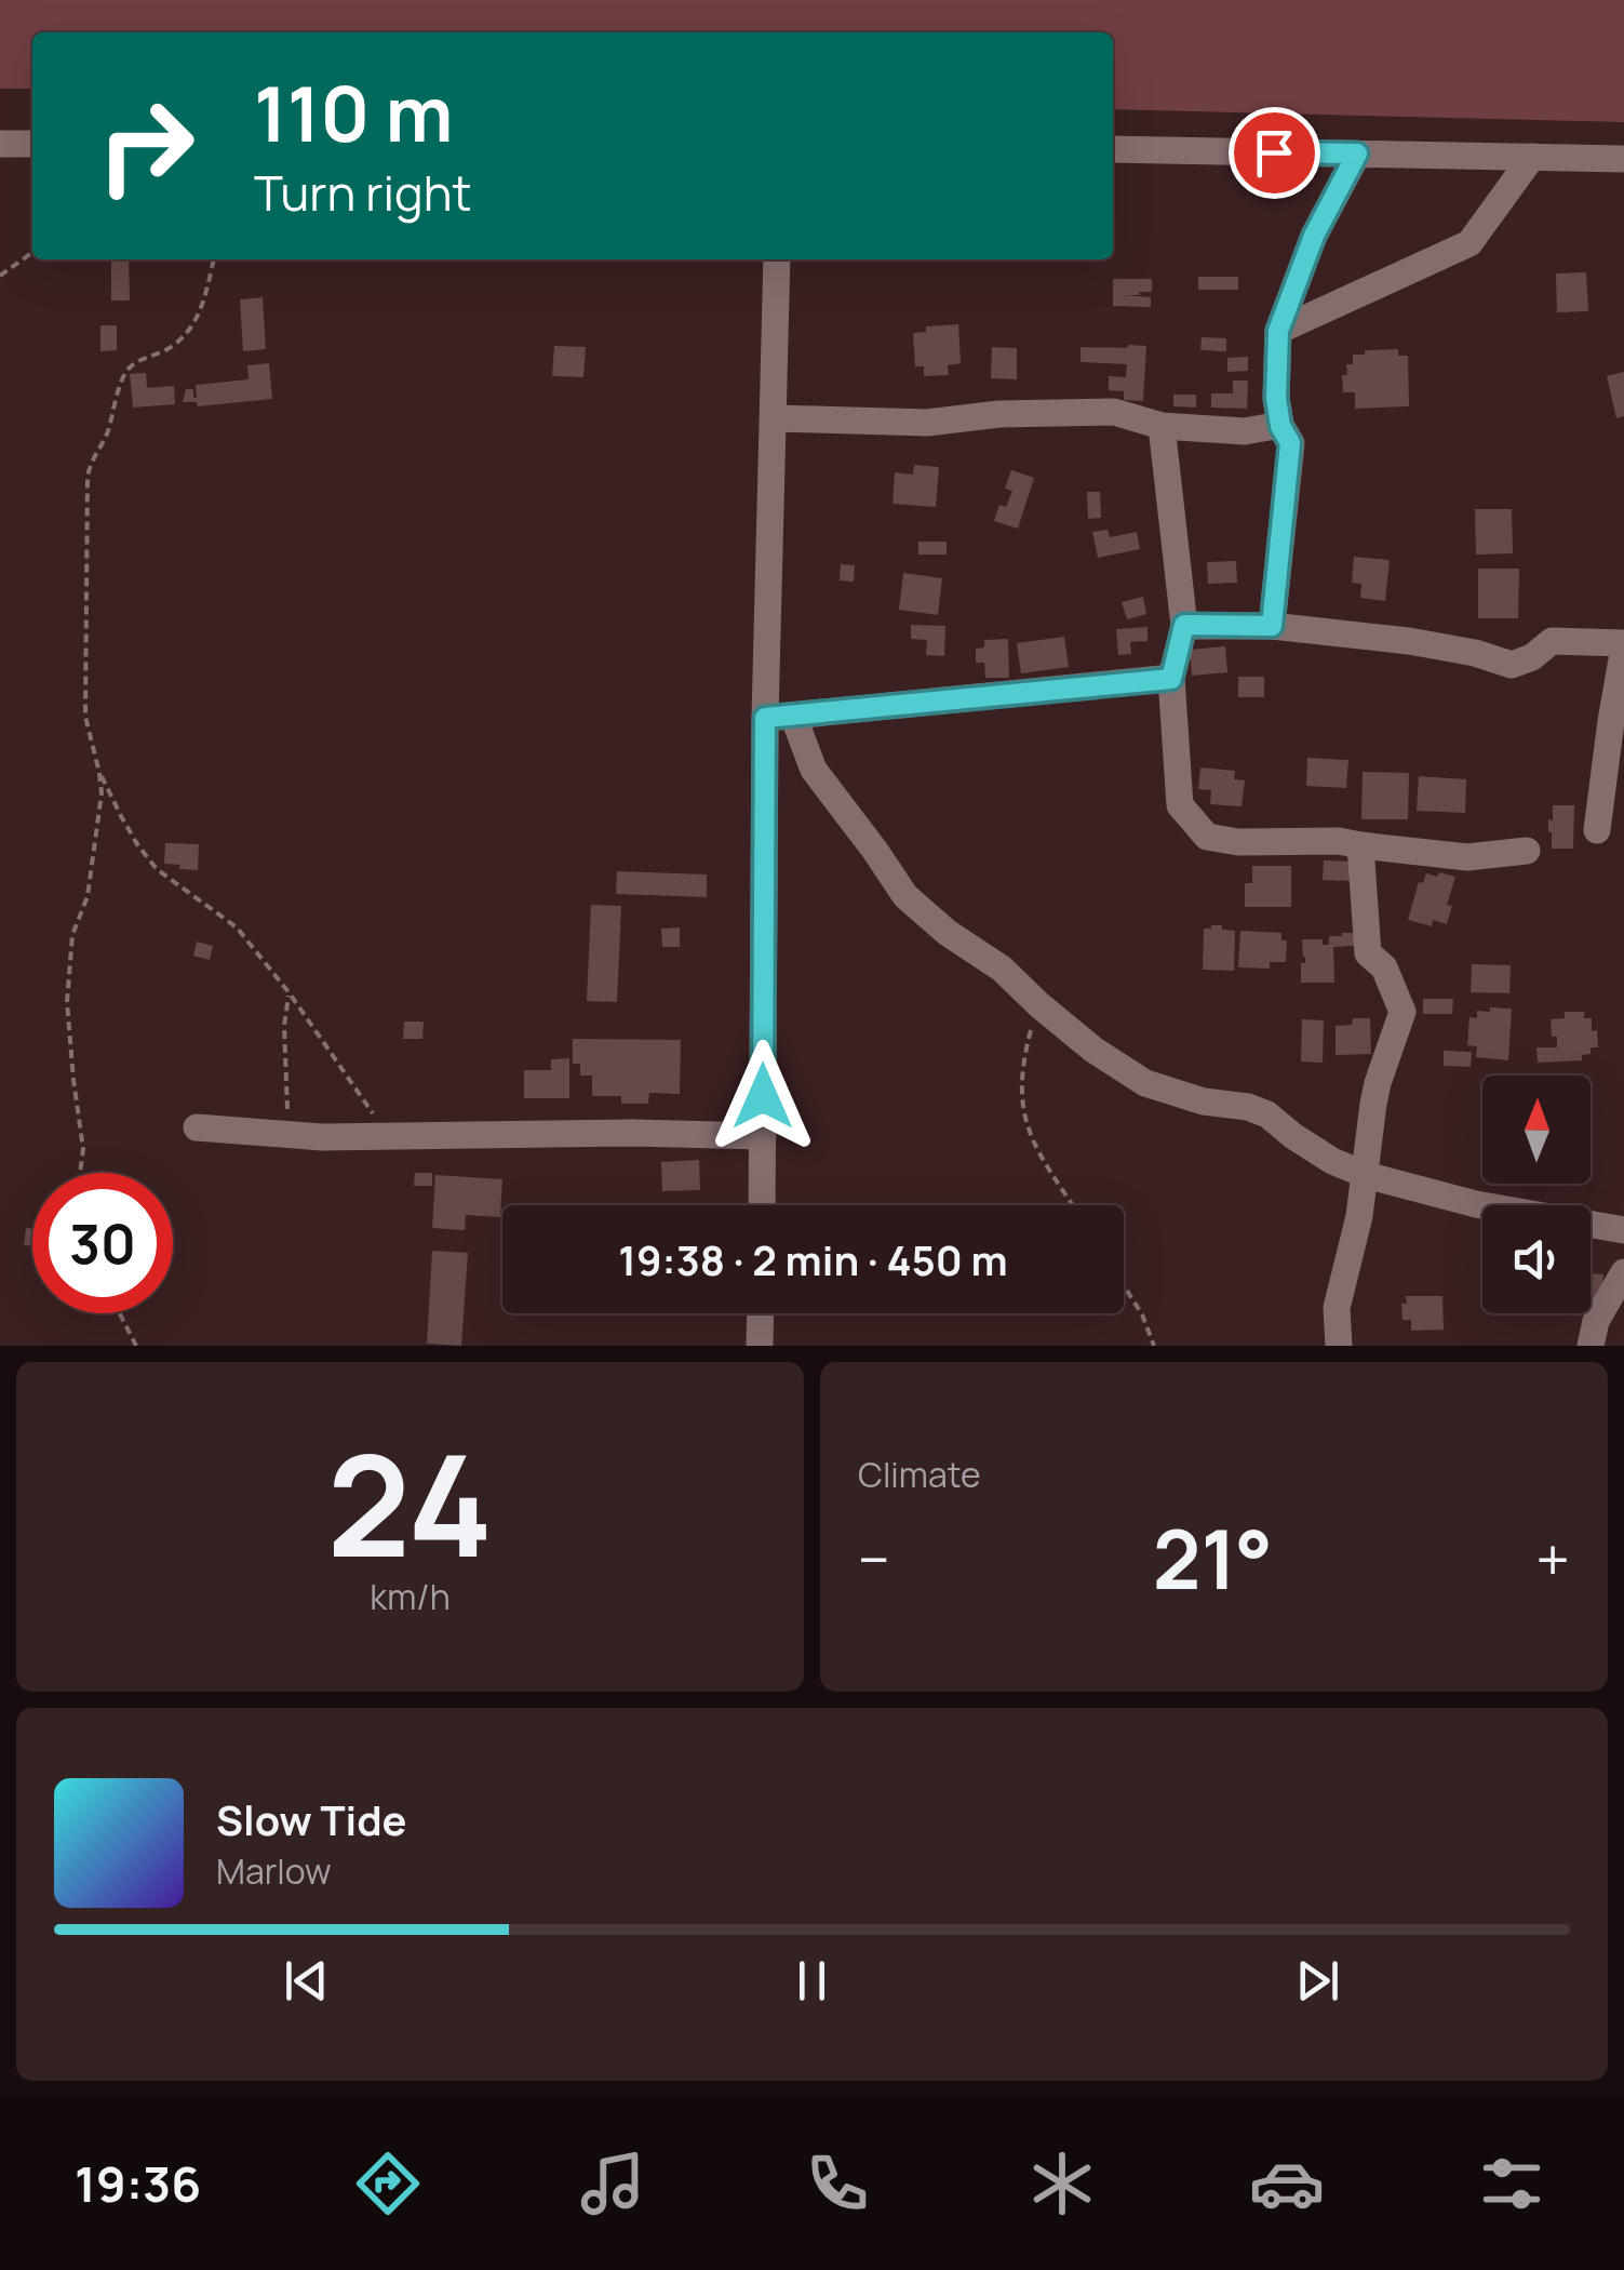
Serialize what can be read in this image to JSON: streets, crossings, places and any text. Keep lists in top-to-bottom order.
{
  "north": "top",
  "page": {
    "turn": ["110 m", "Turn right"],
    "limit": "30",
    "trip": "19:38 · 2 min · 450 m",
    "tile": [
      ["24", "km/h"],
      "Climate"
    ],
    "heat": ["−", "21°", "+"],
    "song": ["Slow Tide", "Marlow"],
    "tabs": "19:36"
  }
}
